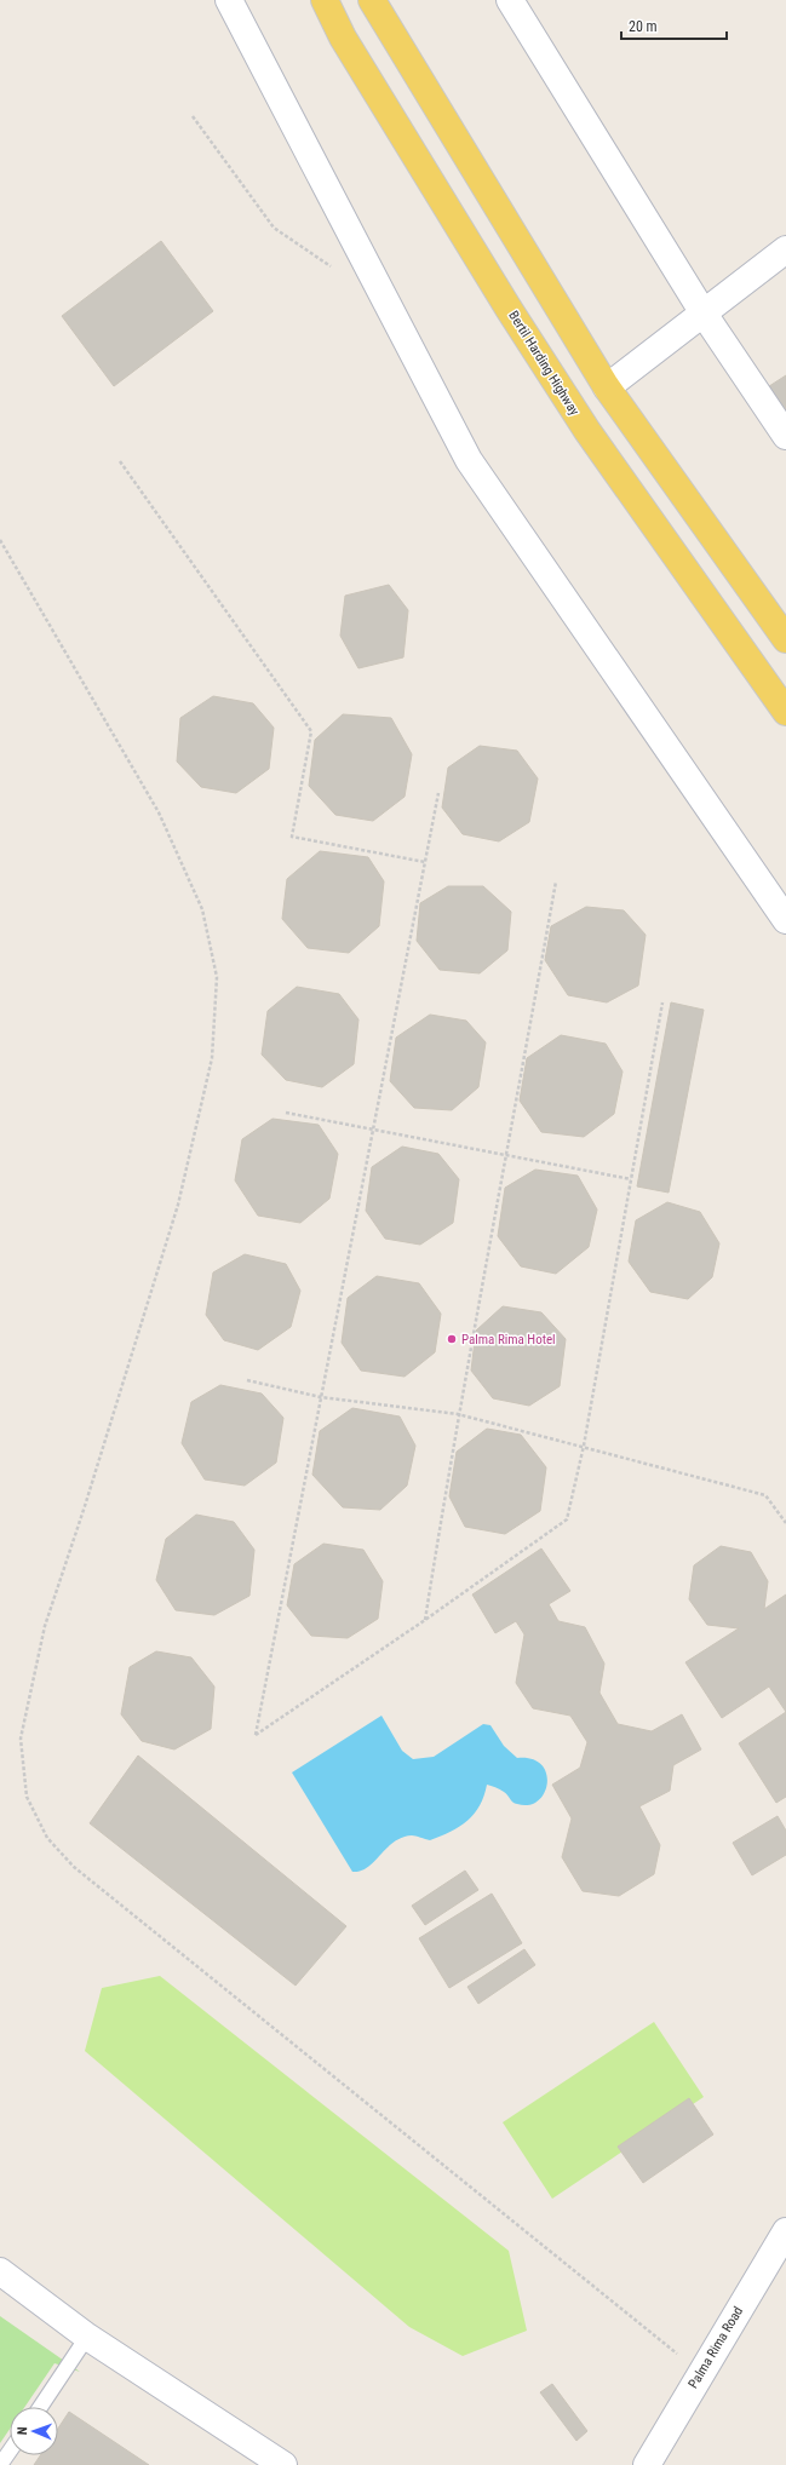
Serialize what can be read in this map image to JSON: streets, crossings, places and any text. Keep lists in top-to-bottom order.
{
  "streets": {
    "main road": ["Bertil Harding Highway"],
    "street": ["Palma Rima Road"]
  },
  "places": ["Palma Rima Hotel"],
  "scale_bar": "20 m",
  "north": "left"
}
